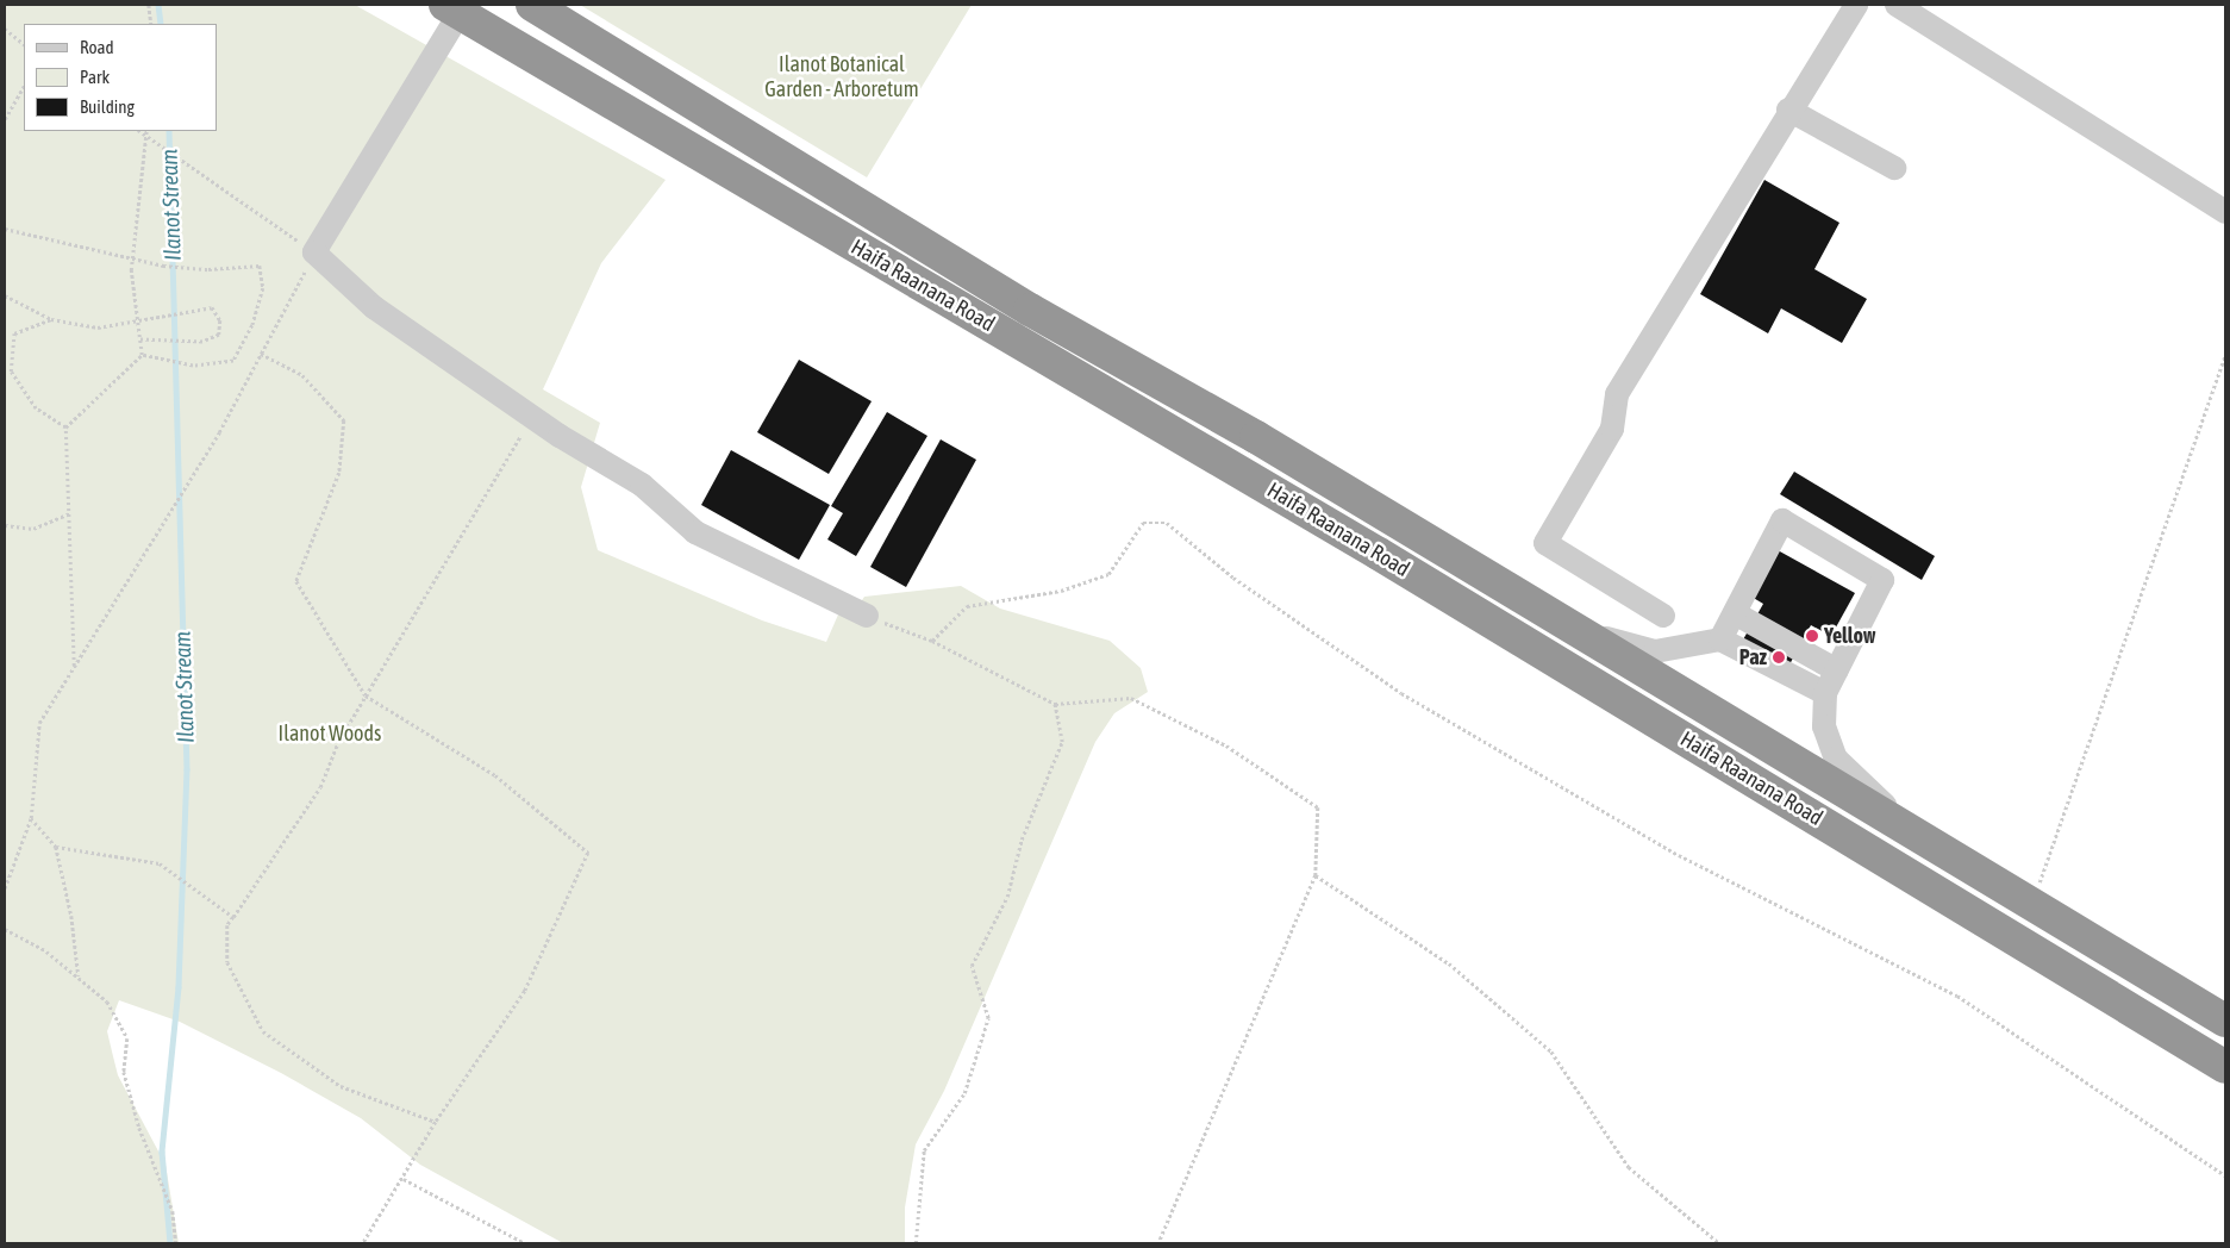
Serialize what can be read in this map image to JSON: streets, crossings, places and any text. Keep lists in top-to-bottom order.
{
  "streets": {
    "highway": ["Haifa Raanana Road"]
  },
  "water": ["Ilanot Stream"],
  "parks": ["Ilanot Botanical Garden - Arboretum", "Ilanot Woods"],
  "places": ["Yellow", "Paz"],
  "legend": ["Road", "Park", "Building"]
}
